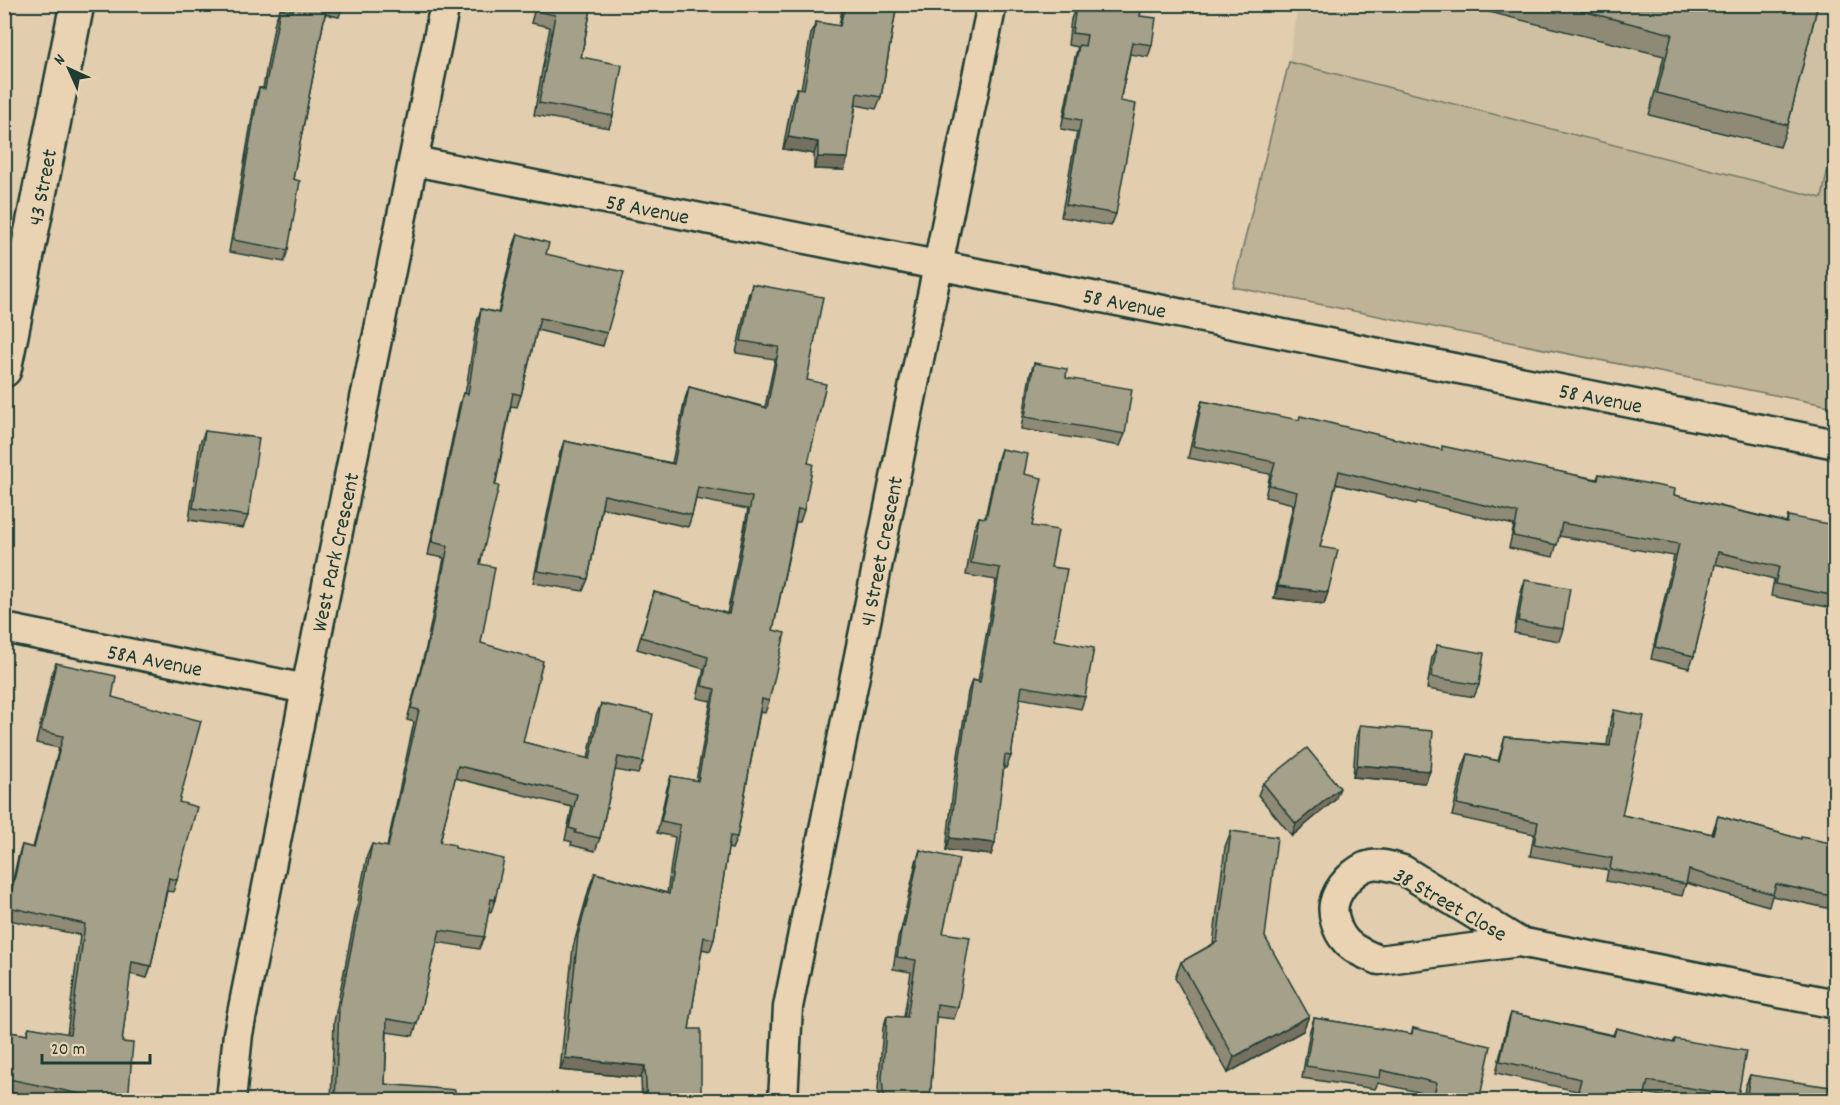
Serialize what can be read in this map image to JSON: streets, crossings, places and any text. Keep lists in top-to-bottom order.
{
  "streets": {
    "street": [
      "43 Street",
      "58 Avenue",
      "41 Street Crescent",
      "West Park Crescent",
      "58A Avenue",
      "38 Street Close"
    ]
  },
  "crossings": [
    ["58 Avenue", "41 Street Crescent"],
    ["58 Avenue", "West Park Crescent"],
    ["West Park Crescent", "58A Avenue"]
  ],
  "scale_bar": "20 m",
  "north": "top left"
}
